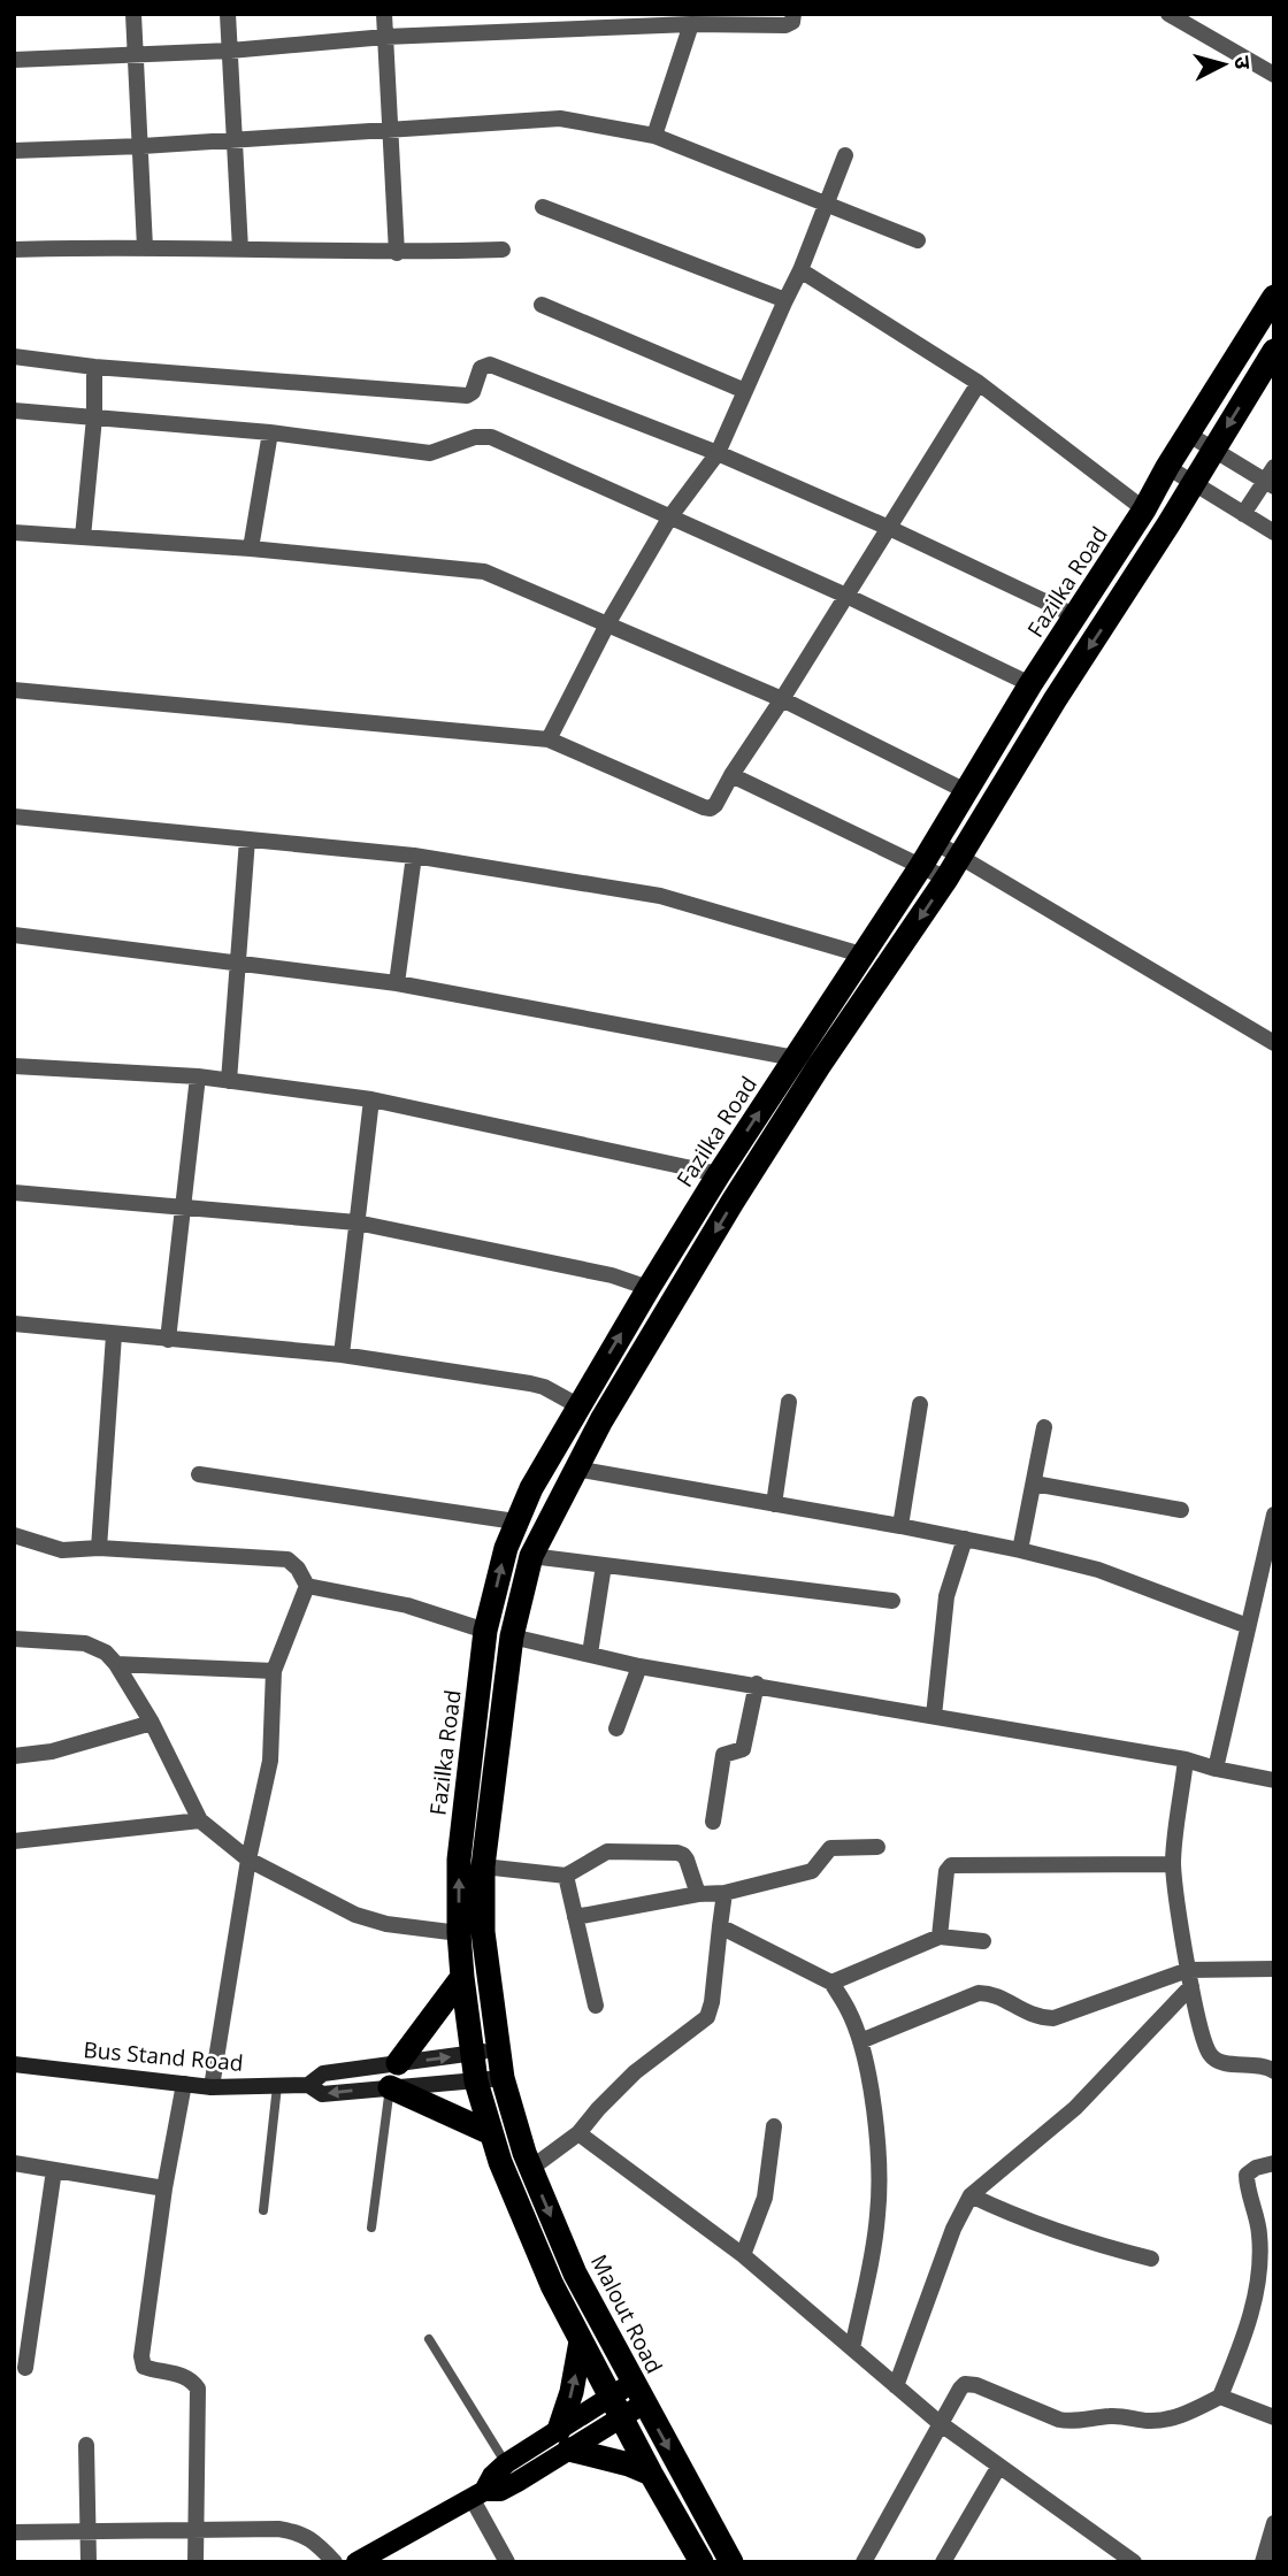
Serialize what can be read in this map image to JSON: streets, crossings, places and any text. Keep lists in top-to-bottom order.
{
  "streets": {
    "highway": ["Fazilka Road", "Malout Road"],
    "main road": ["Bus Stand Road"]
  },
  "crossings": [
    ["Fazilka Road", "Bus Stand Road"],
    ["Bus Stand Road", "Malout Road"]
  ],
  "north": "right"
}
